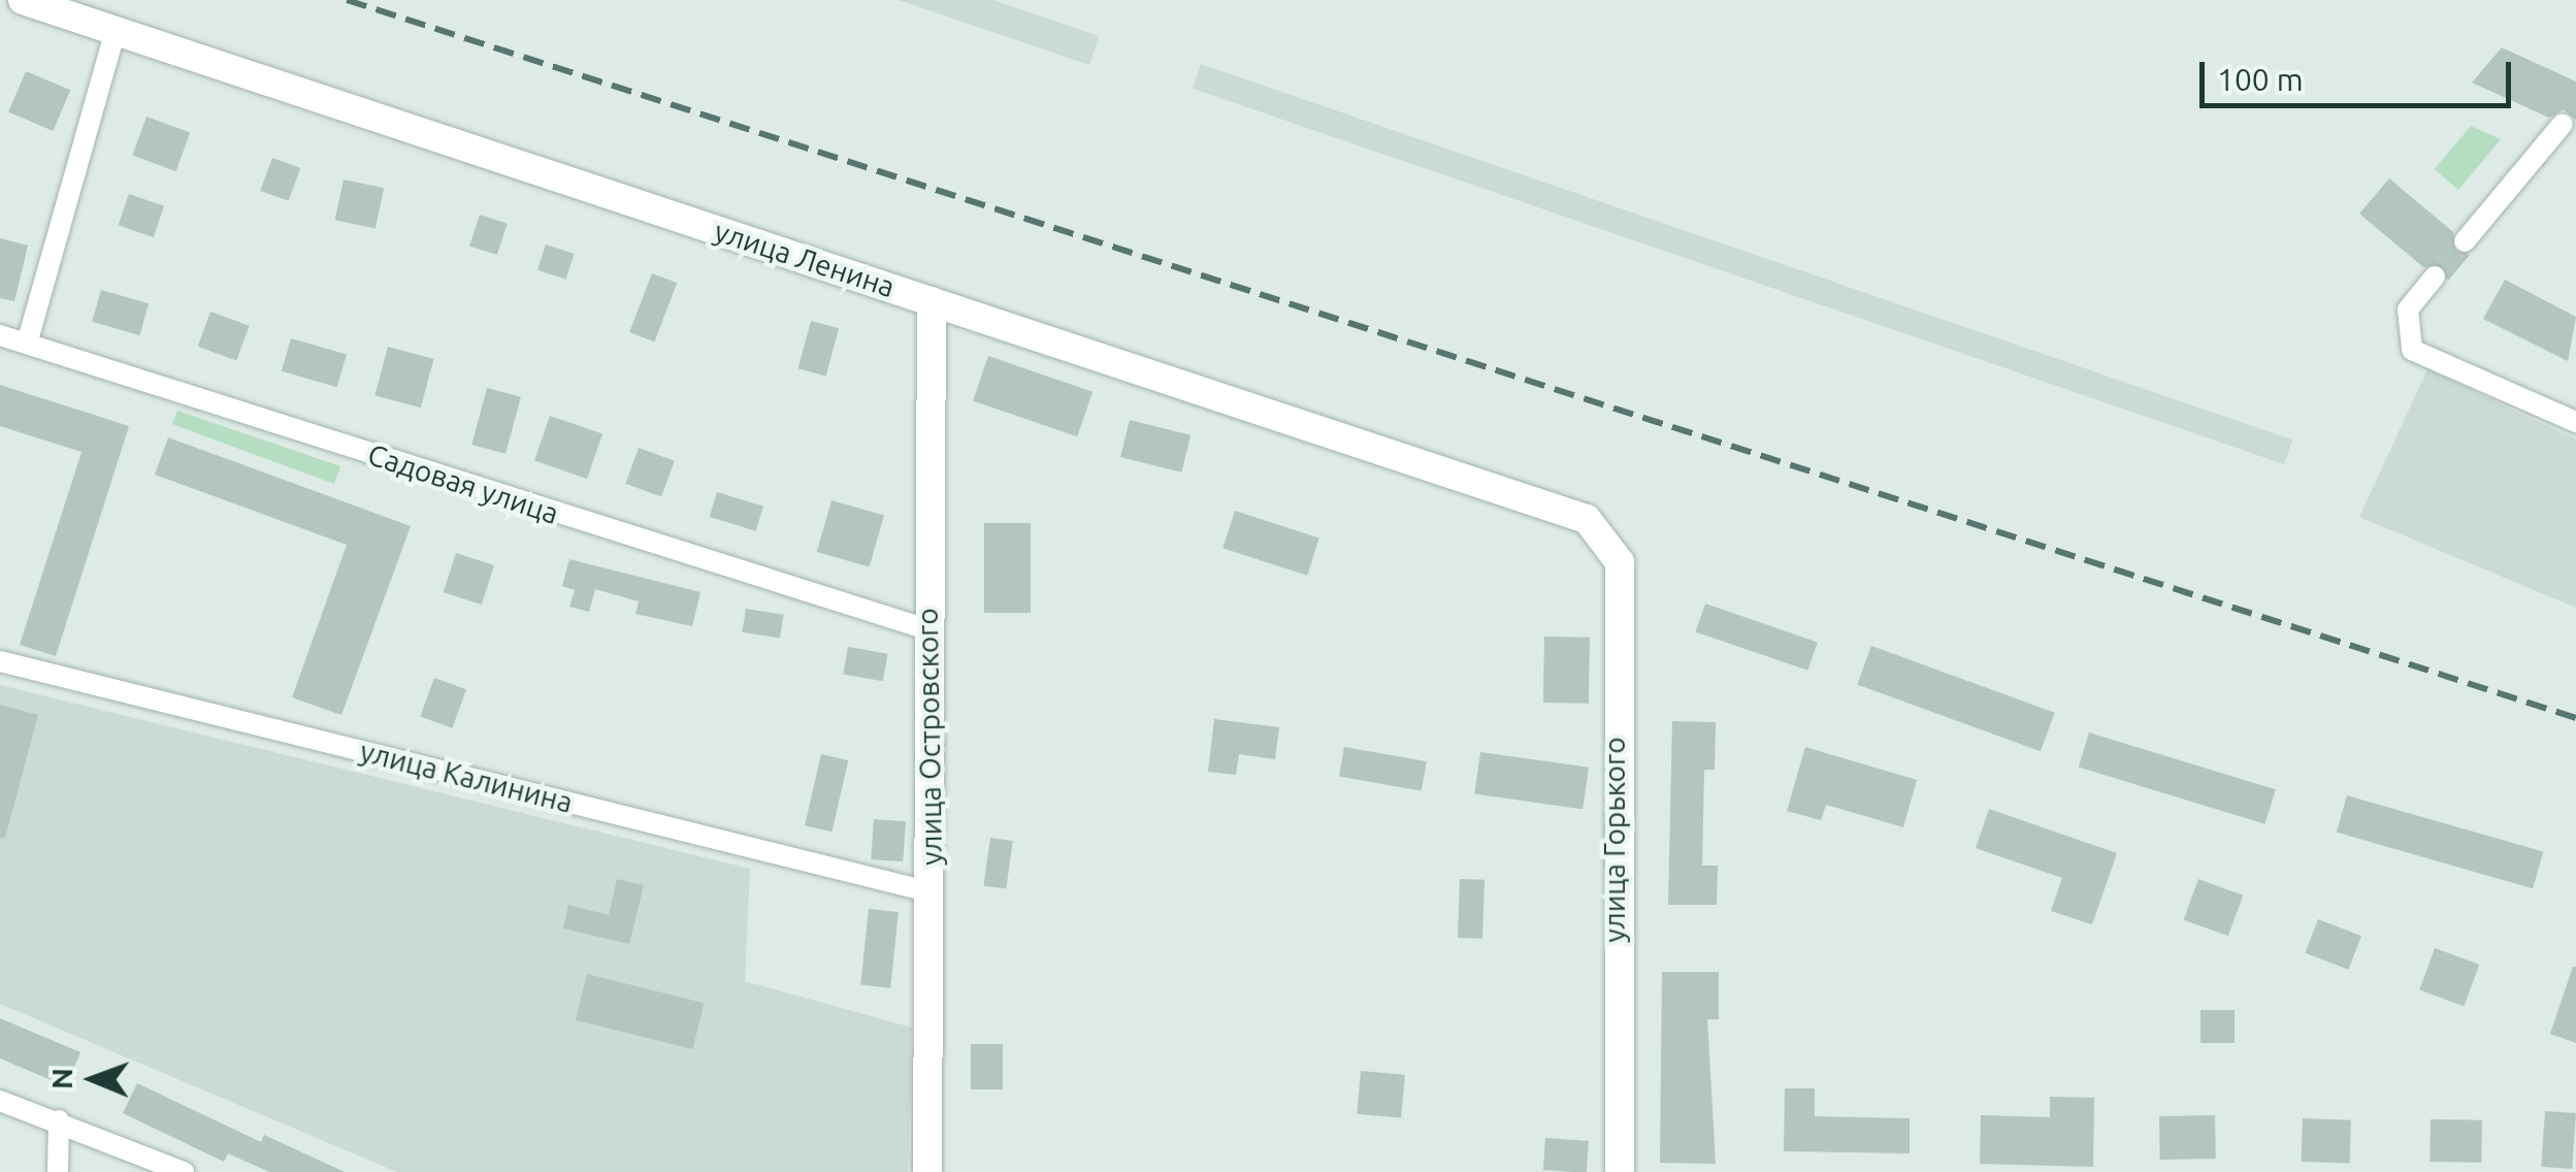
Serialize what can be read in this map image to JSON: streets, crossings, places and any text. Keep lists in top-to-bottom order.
{
  "streets": {
    "street": [
      "улица Ленина",
      "Садовая улица",
      "улица Островского",
      "улица Калинина",
      "улица Горького"
    ]
  },
  "crossings": [
    ["улица Ленина", "улица Островского"],
    ["улица Ленина", "улица Горького"],
    ["Садовая улица", "улица Островского"],
    ["улица Островского", "улица Калинина"]
  ],
  "scale_bar": "100 m",
  "north": "left"
}
